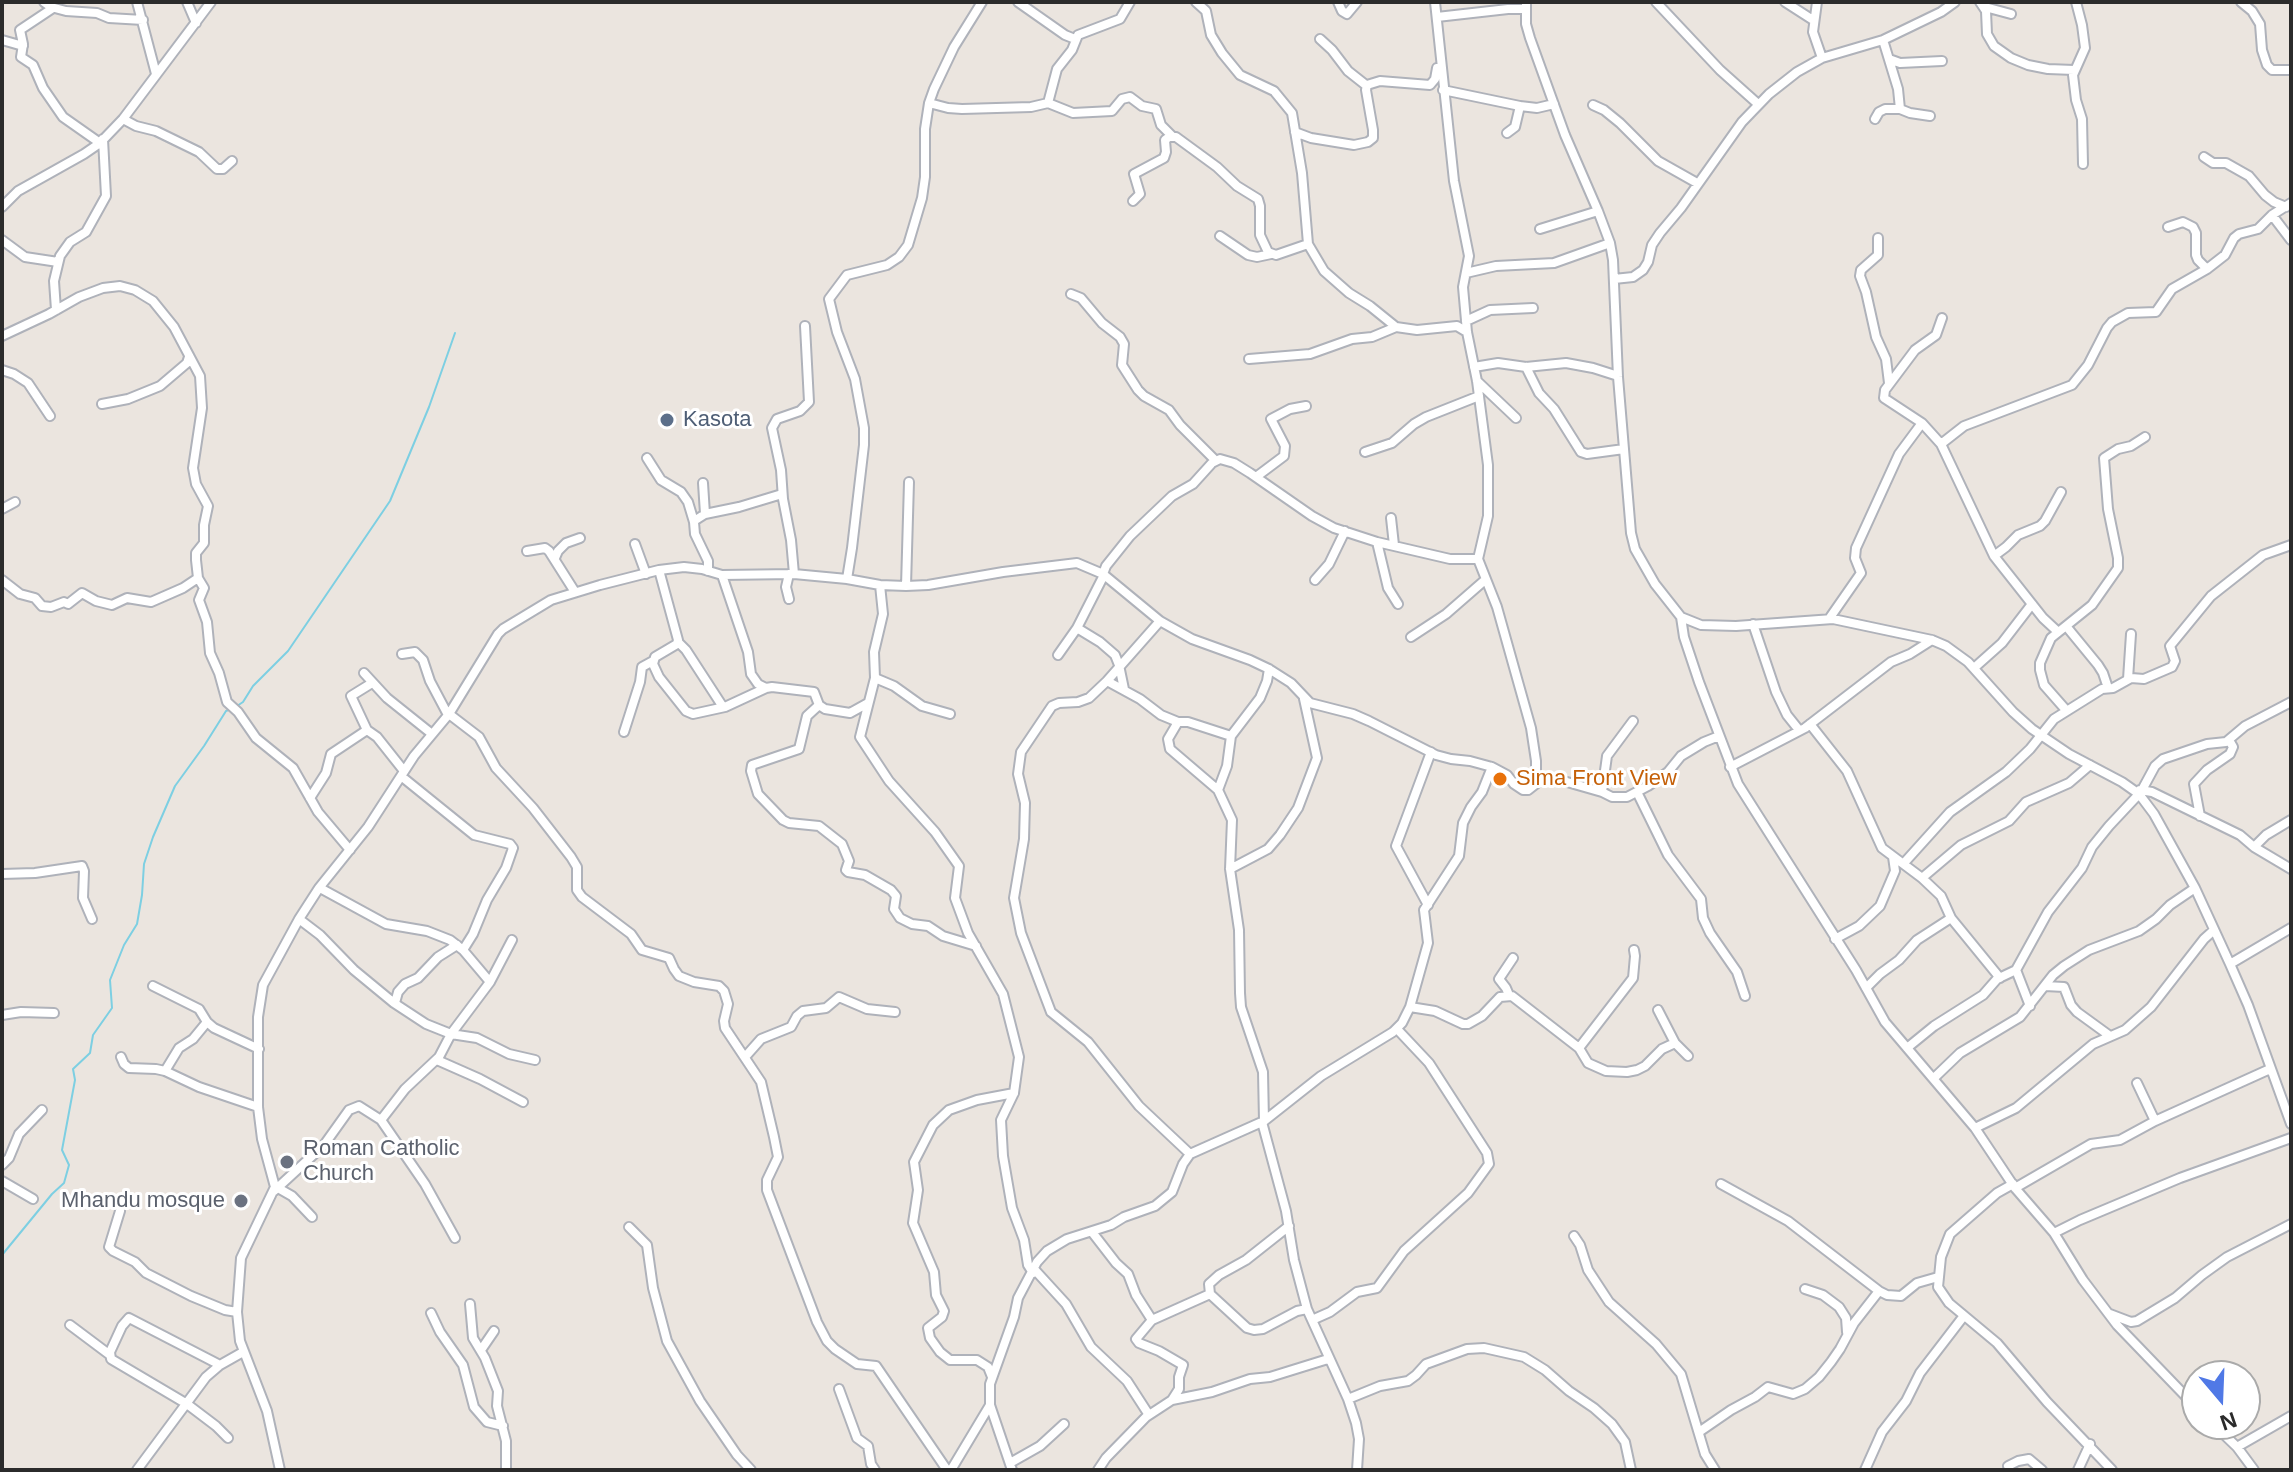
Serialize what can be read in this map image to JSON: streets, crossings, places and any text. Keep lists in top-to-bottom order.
{
  "places": [
    "Kasota",
    "Sima Front View",
    "Roman Catholic Church",
    "Mhandu mosque"
  ],
  "north": "bottom"
}
